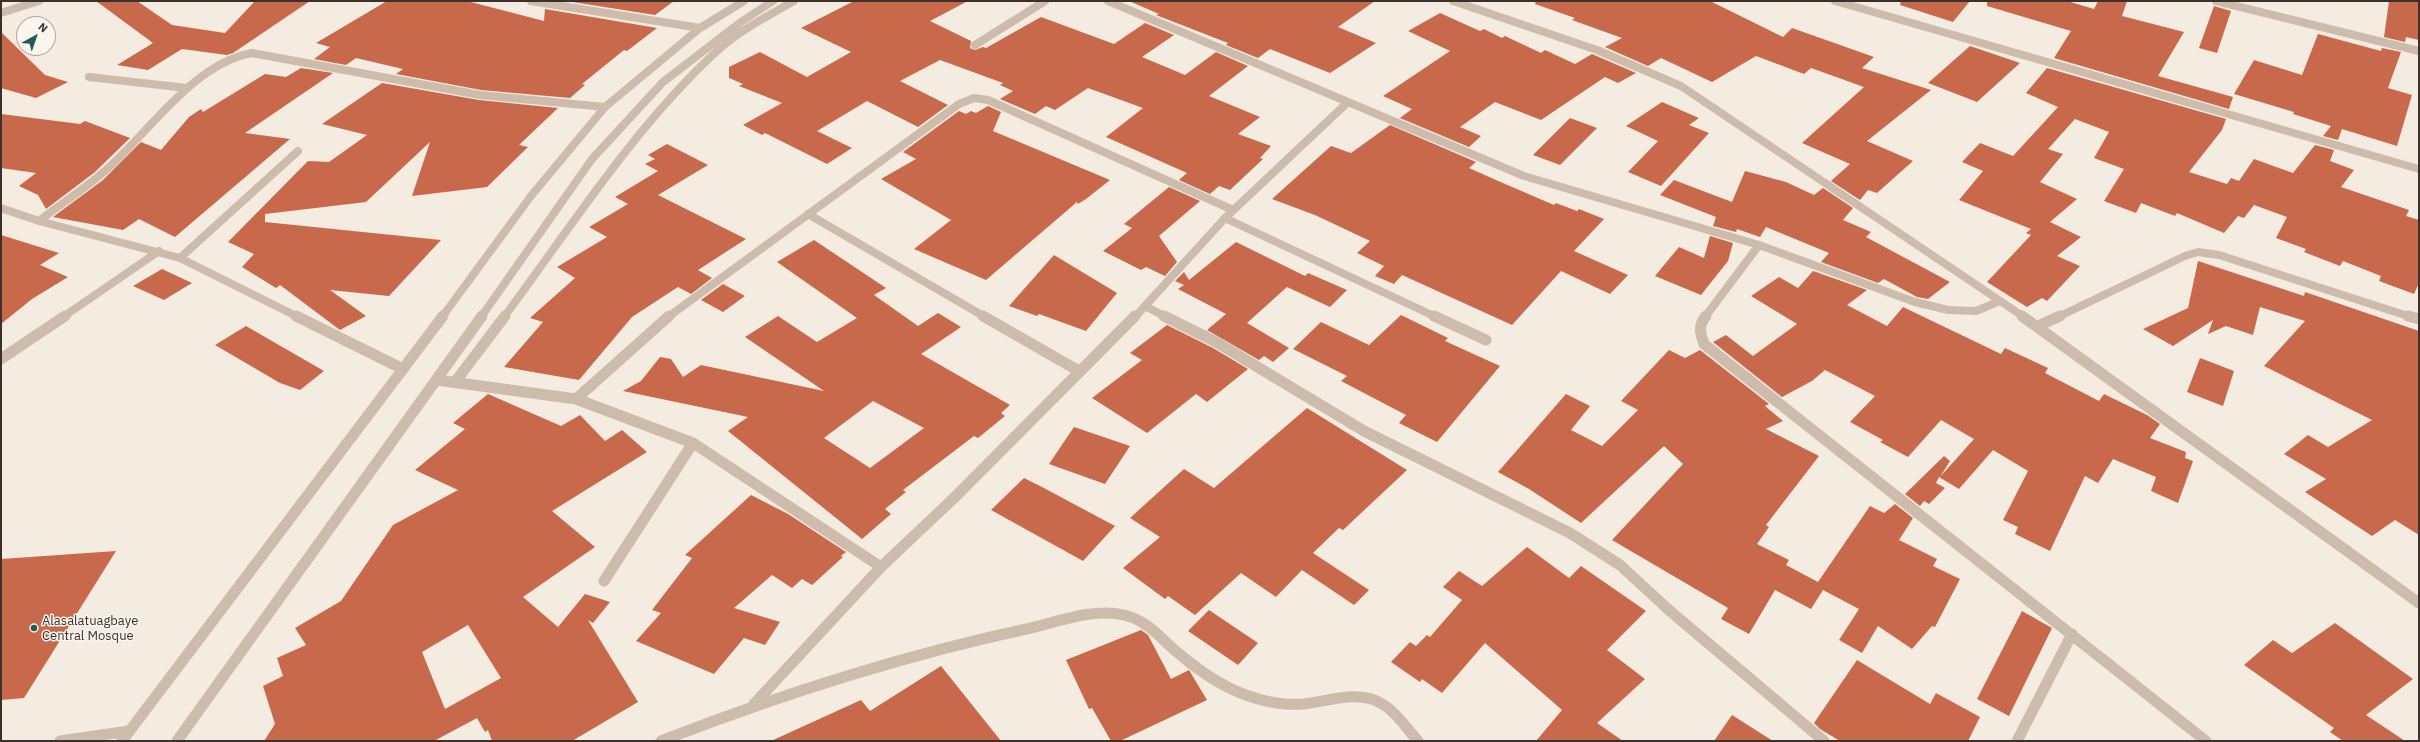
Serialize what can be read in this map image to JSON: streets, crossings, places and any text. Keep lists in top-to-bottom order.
{
  "places": ["Alasalatuagbaye Central Mosque"],
  "north": "top right"
}
